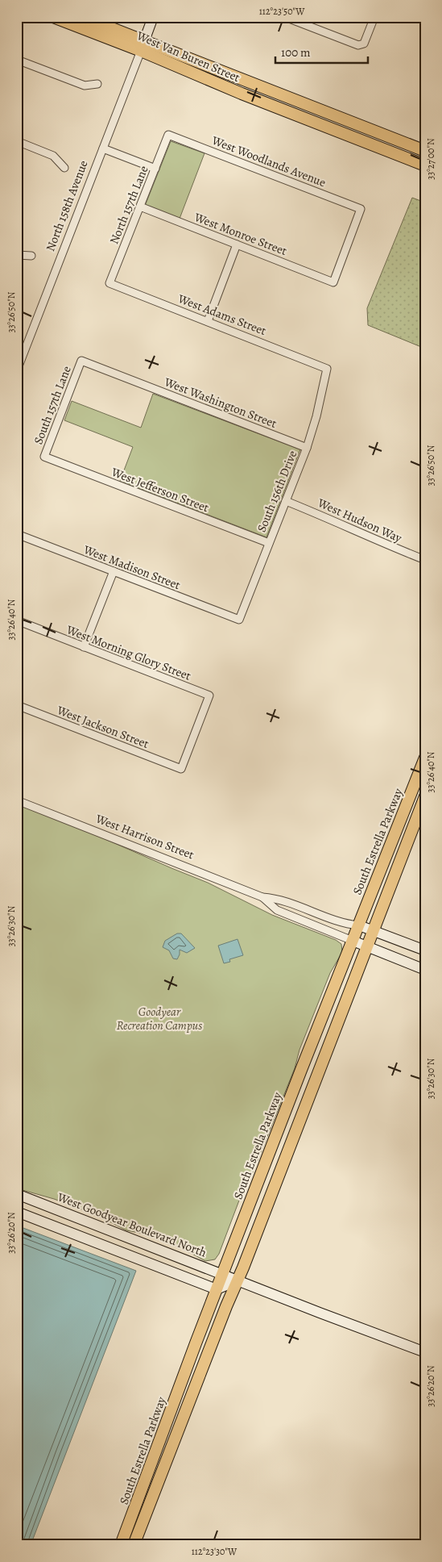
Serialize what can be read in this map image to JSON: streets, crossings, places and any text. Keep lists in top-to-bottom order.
{
  "streets": {
    "main road": ["West Van Buren Street", "South Estrella Parkway"],
    "street": [
      "West Woodlands Avenue",
      "North 157th Lane",
      "North 158th Avenue",
      "West Monroe Street",
      "West Adams Street",
      "West Washington Street",
      "South 157th Lane",
      "West Jefferson Street",
      "South 156th Drive",
      "West Hudson Way",
      "West Madison Street",
      "West Morning Glory Street",
      "West Jackson Street",
      "West Harrison Street",
      "West Goodyear Boulevard North"
    ]
  },
  "crossings": [
    ["West Van Buren Street", "North 158th Avenue"],
    ["West Woodlands Avenue", "North 157th Lane"],
    ["West Woodlands Avenue", "West Monroe Street"],
    ["North 157th Lane", "West Monroe Street"],
    ["North 157th Lane", "West Adams Street"],
    ["West Adams Street", "South 156th Drive"],
    ["West Washington Street", "South 157th Lane"],
    ["West Washington Street", "South 156th Drive"],
    ["South 157th Lane", "West Jefferson Street"],
    ["West Jefferson Street", "South 156th Drive"],
    ["South 156th Drive", "West Hudson Way"],
    ["South 156th Drive", "West Madison Street"],
    ["West Morning Glory Street", "West Jackson Street"],
    ["West Harrison Street", "South Estrella Parkway"],
    ["South Estrella Parkway", "West Goodyear Boulevard North"]
  ],
  "parks": ["Goodyear Recreation Campus"],
  "scale_bar": "100 m",
  "coordinates": [
    "112°23'50\"W",
    "33°27'00\"N",
    "33°26'50\"N",
    "33°26'40\"N",
    "33°26'30\"N",
    "33°26'20\"N",
    "112°23'30\"W"
  ]
}
